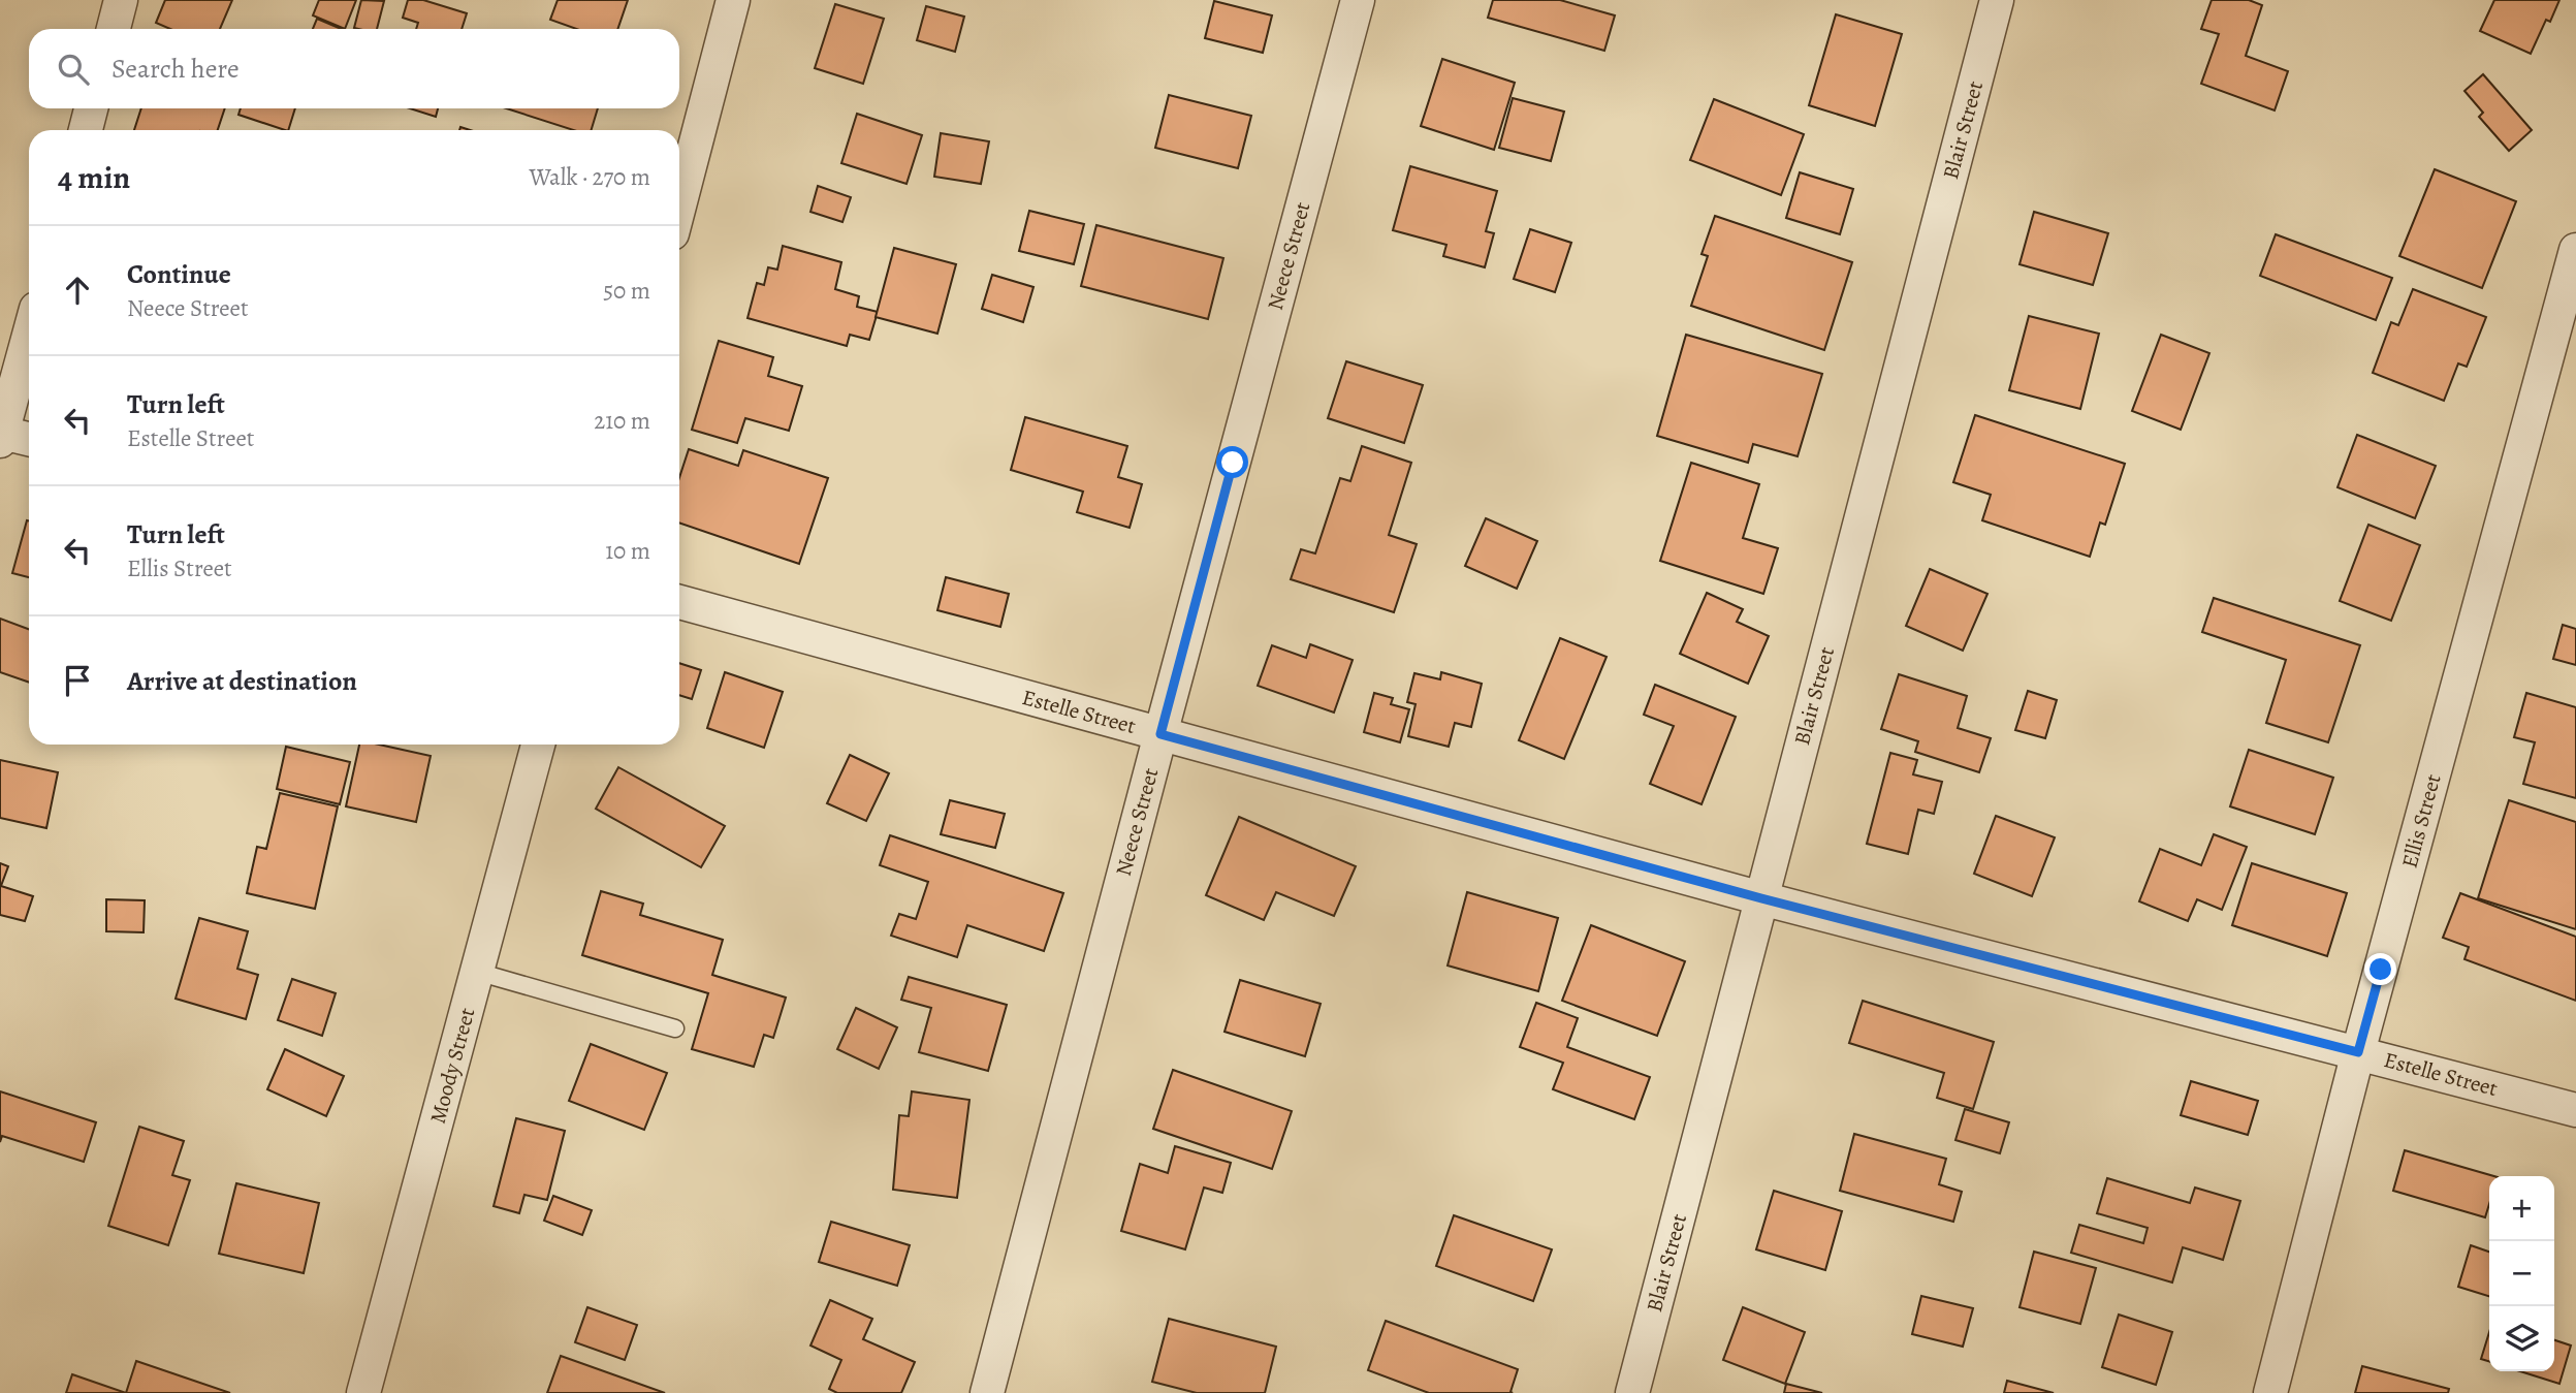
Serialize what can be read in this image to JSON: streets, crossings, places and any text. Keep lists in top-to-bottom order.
{
  "streets": {
    "street": [
      "Blair Street",
      "Neece Street",
      "Estelle Street",
      "Ellis Street",
      "Moody Street"
    ]
  },
  "crossings": [
    ["Blair Street", "Estelle Street"],
    ["Neece Street", "Estelle Street"],
    ["Estelle Street", "Ellis Street"]
  ],
  "page": {
    "search": "Search here",
    "heading": ["4 min", "Walk · 270 m"],
    "list": [
      ["Continue", "Neece Street", "50 m"],
      ["Turn left", "Estelle Street", "210 m"],
      ["Turn left", "Ellis Street", "10 m"],
      "Arrive at destination"
    ],
    "map_buttons": ["+", "−"]
  }
}
